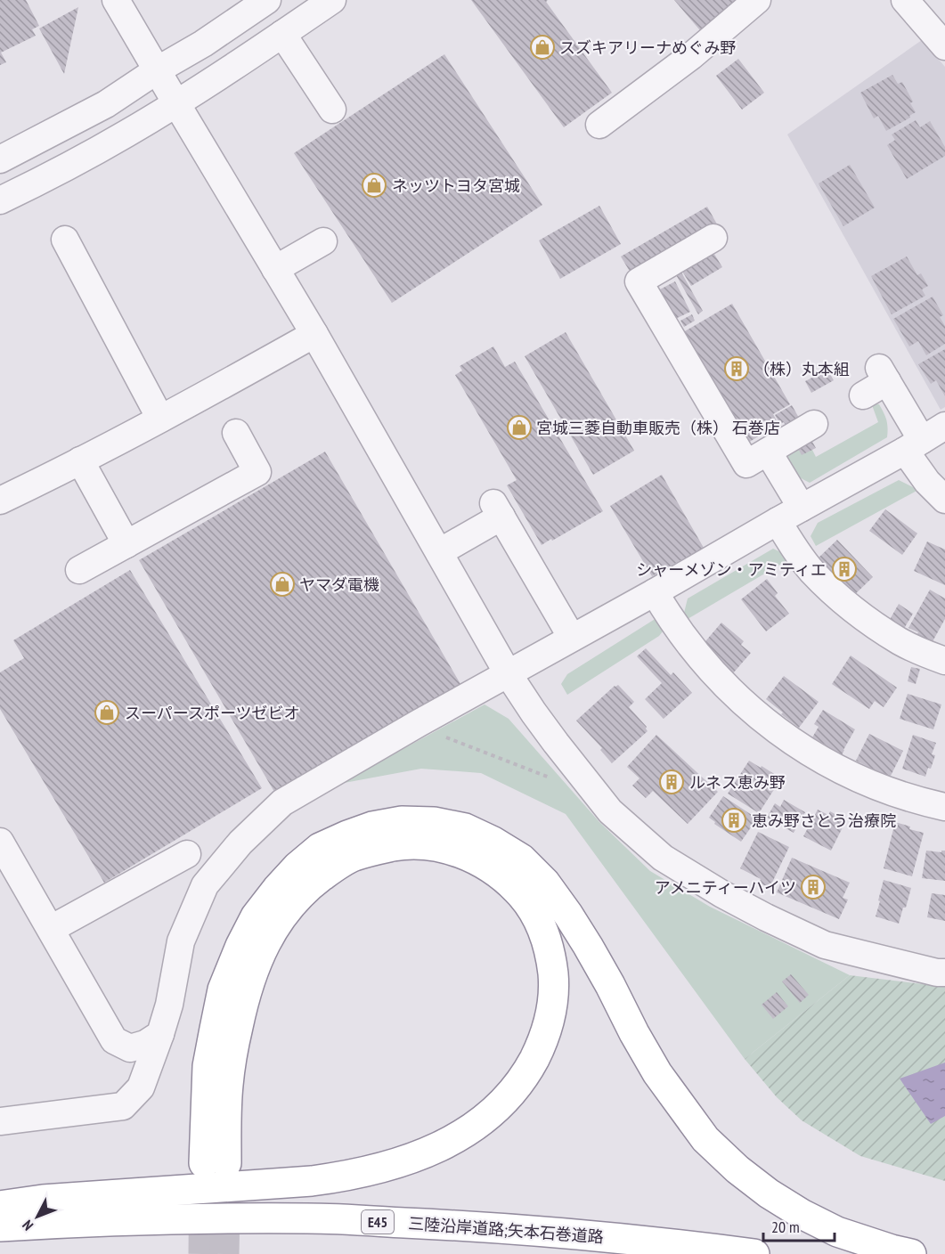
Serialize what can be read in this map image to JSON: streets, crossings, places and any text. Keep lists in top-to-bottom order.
{
  "streets": {
    "highway": ["E45", "三陸沿岸道路;矢本石巻道路"]
  },
  "places": {
    "shop": [
      "スズキアリーナめぐみ野",
      "ネッツトヨタ宮城",
      "宮城三菱自動車販売（株） 石巻店",
      "ヤマダ電機",
      "スーパースポーツゼビオ"
    ],
    "building": [
      "（株）丸本組",
      "シャーメゾン・アミティエ",
      "ルネス恵み野",
      "恵み野さとう治療院",
      "アメニティーハイツ"
    ]
  },
  "scale_bar": "20 m",
  "north": "bottom left"
}
